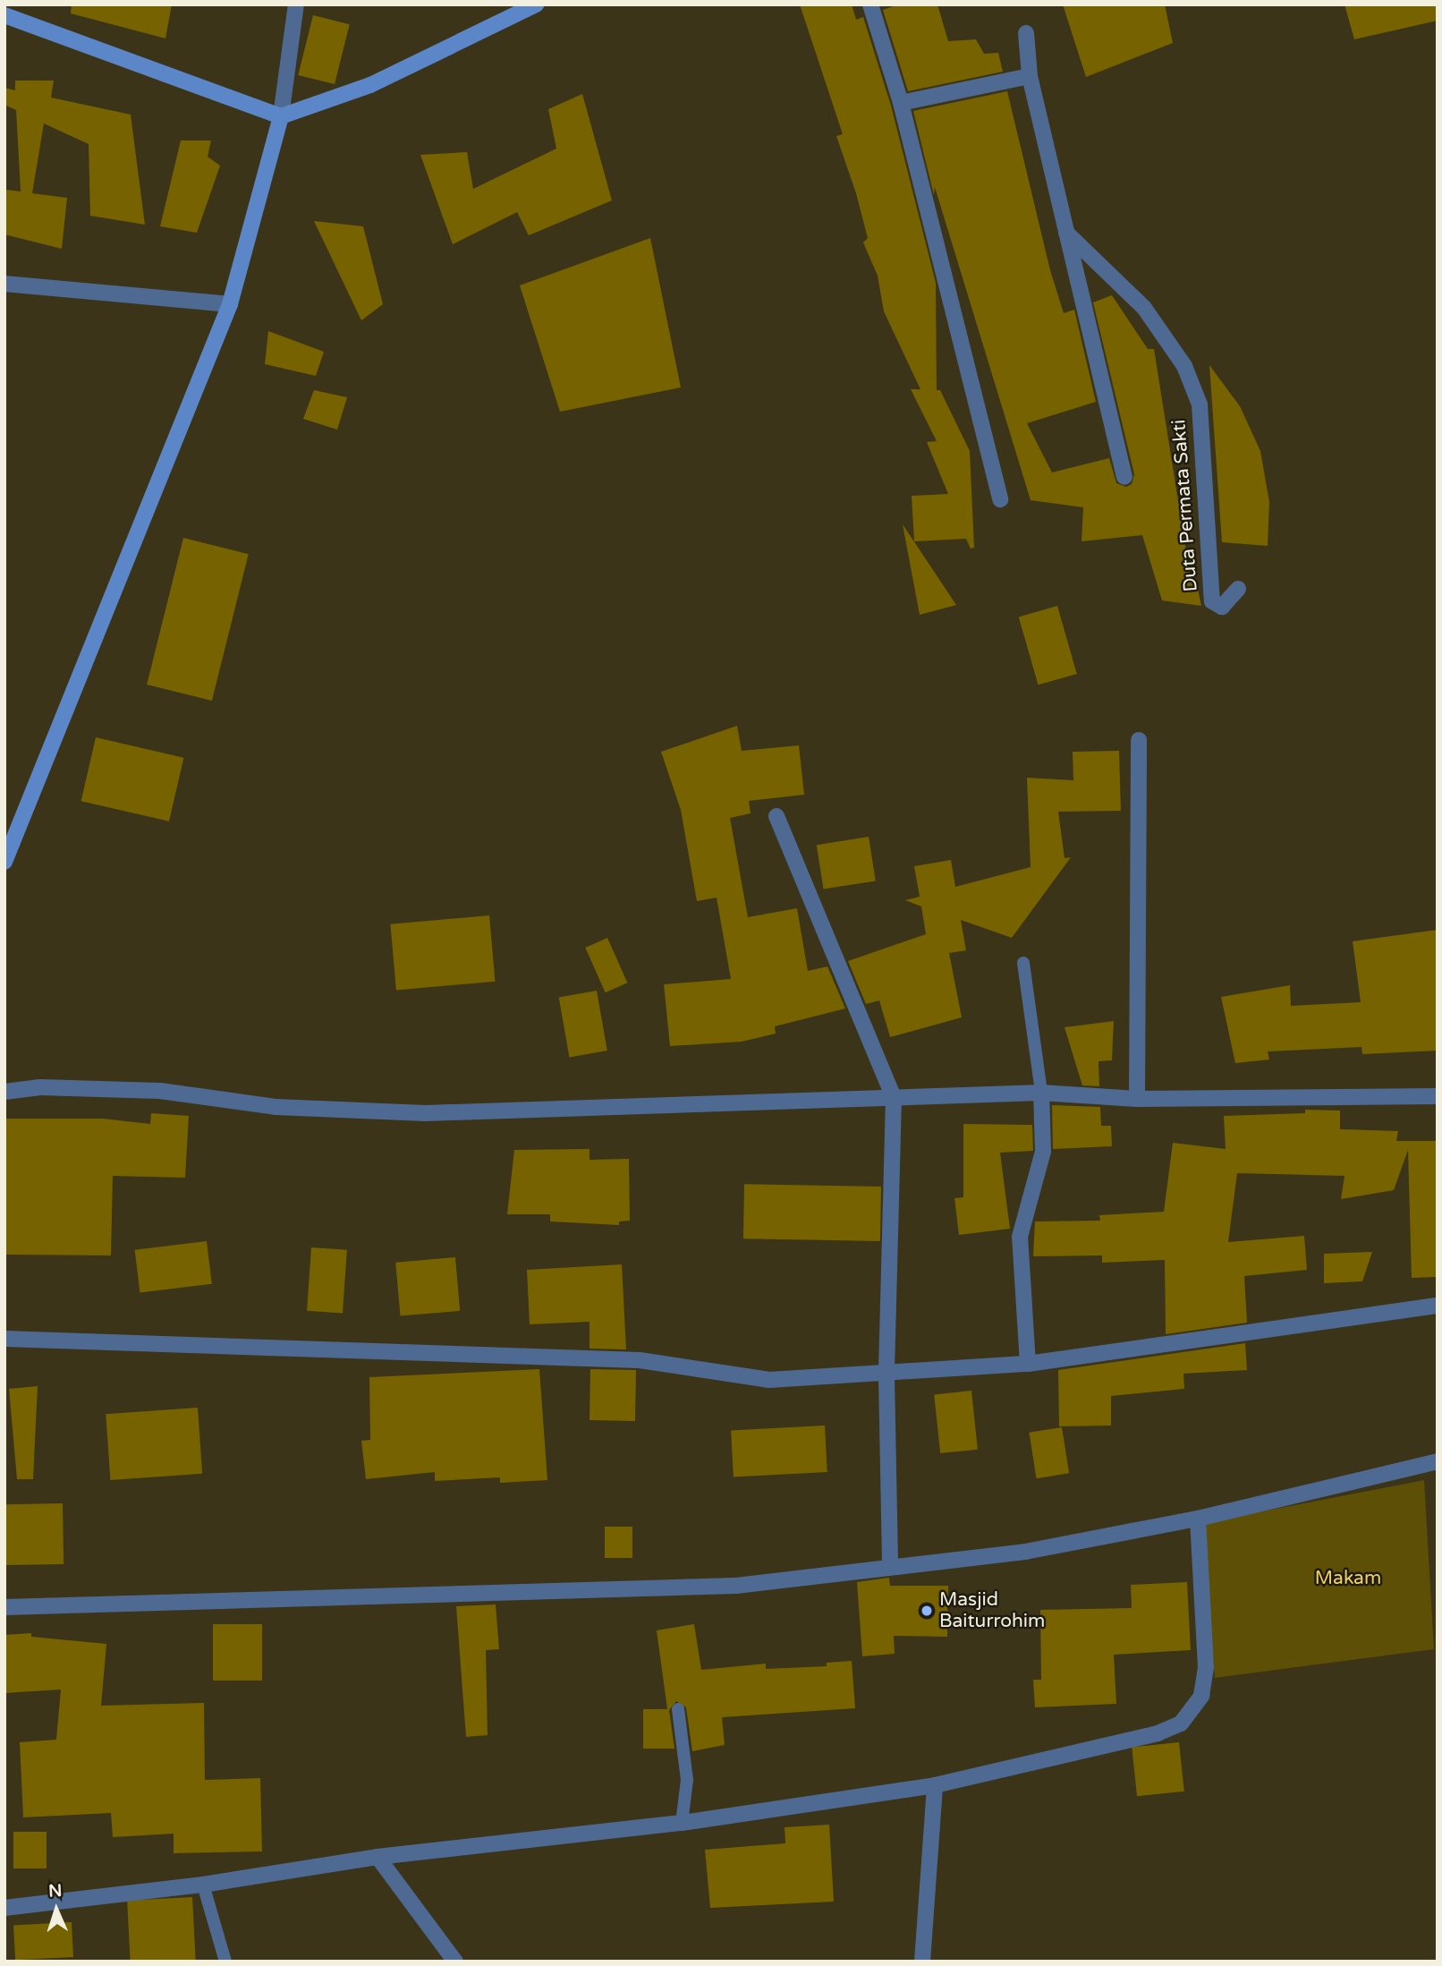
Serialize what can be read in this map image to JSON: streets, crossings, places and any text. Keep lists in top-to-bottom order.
{
  "streets": {
    "street": ["Duta Permata Sakti"]
  },
  "parks": ["Makam"],
  "places": ["Masjid Baiturrohim"],
  "north": "top"
}
